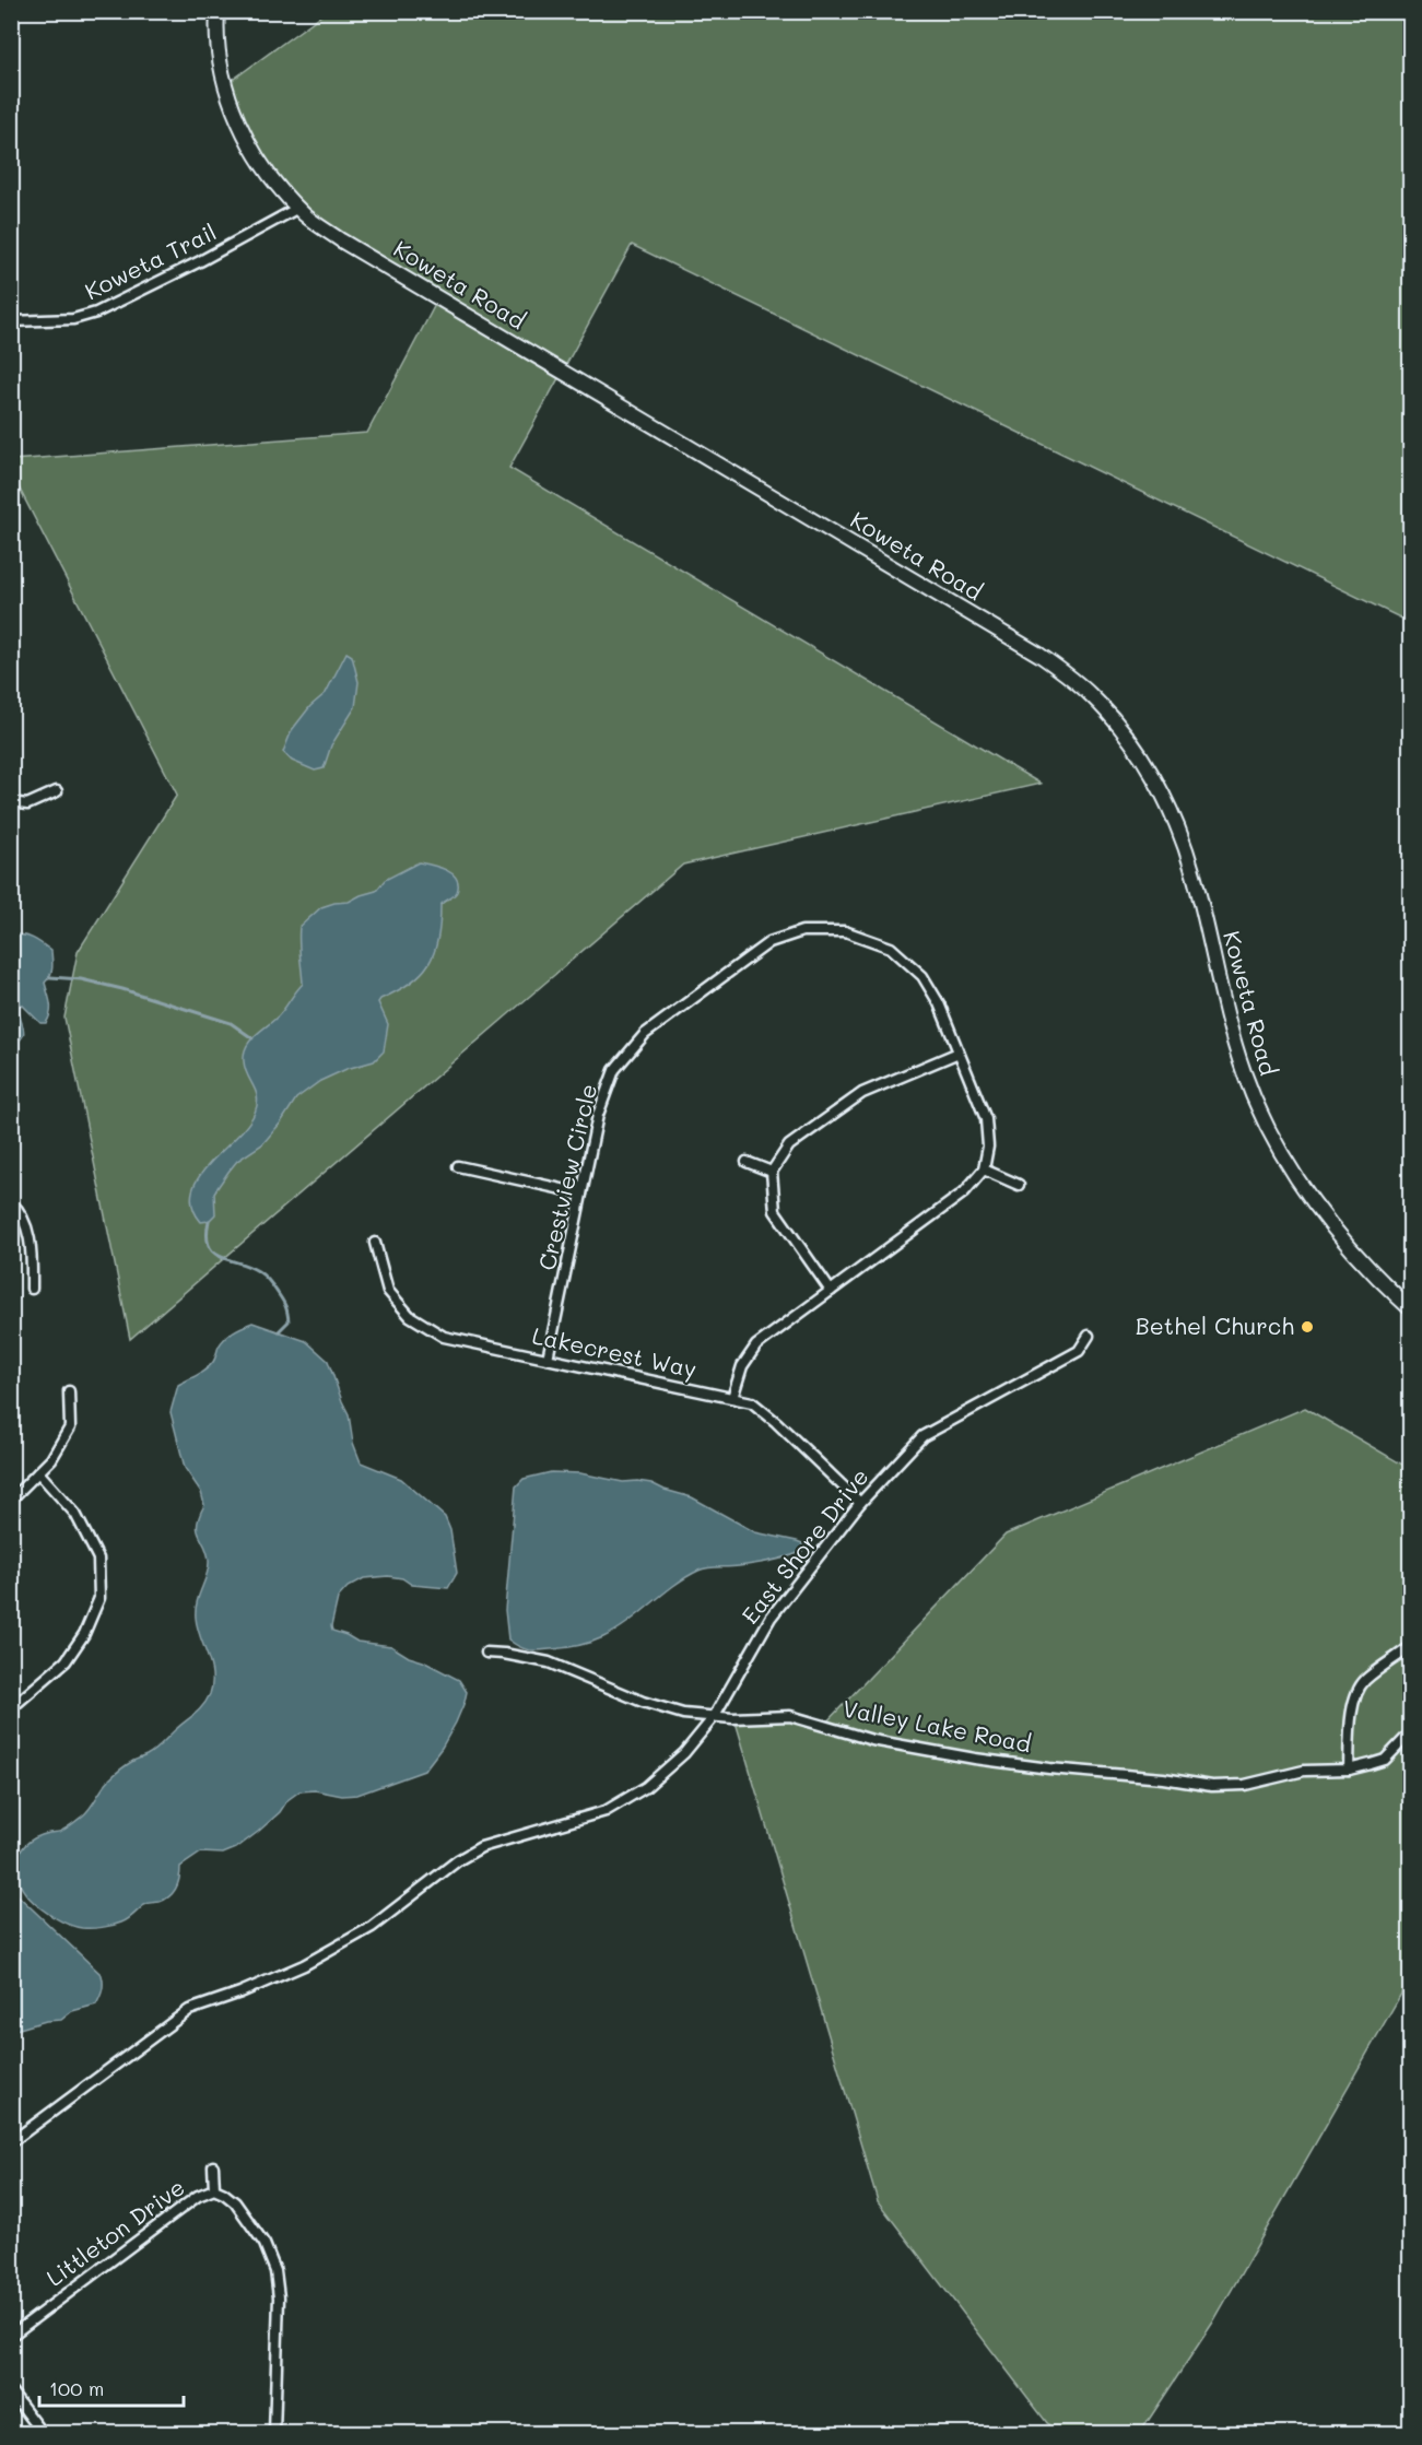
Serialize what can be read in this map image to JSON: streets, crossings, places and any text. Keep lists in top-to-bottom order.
{
  "streets": {
    "street": [
      "Koweta Trail",
      "Koweta Road",
      "Crestview Circle",
      "Lakecrest Way",
      "East Shore Drive",
      "Valley Lake Road",
      "Littleton Drive"
    ]
  },
  "crossings": [
    ["Koweta Trail", "Koweta Road"],
    ["Crestview Circle", "Lakecrest Way"],
    ["Lakecrest Way", "East Shore Drive"],
    ["East Shore Drive", "Valley Lake Road"]
  ],
  "places": ["Bethel Church"],
  "scale_bar": "100 m"
}
